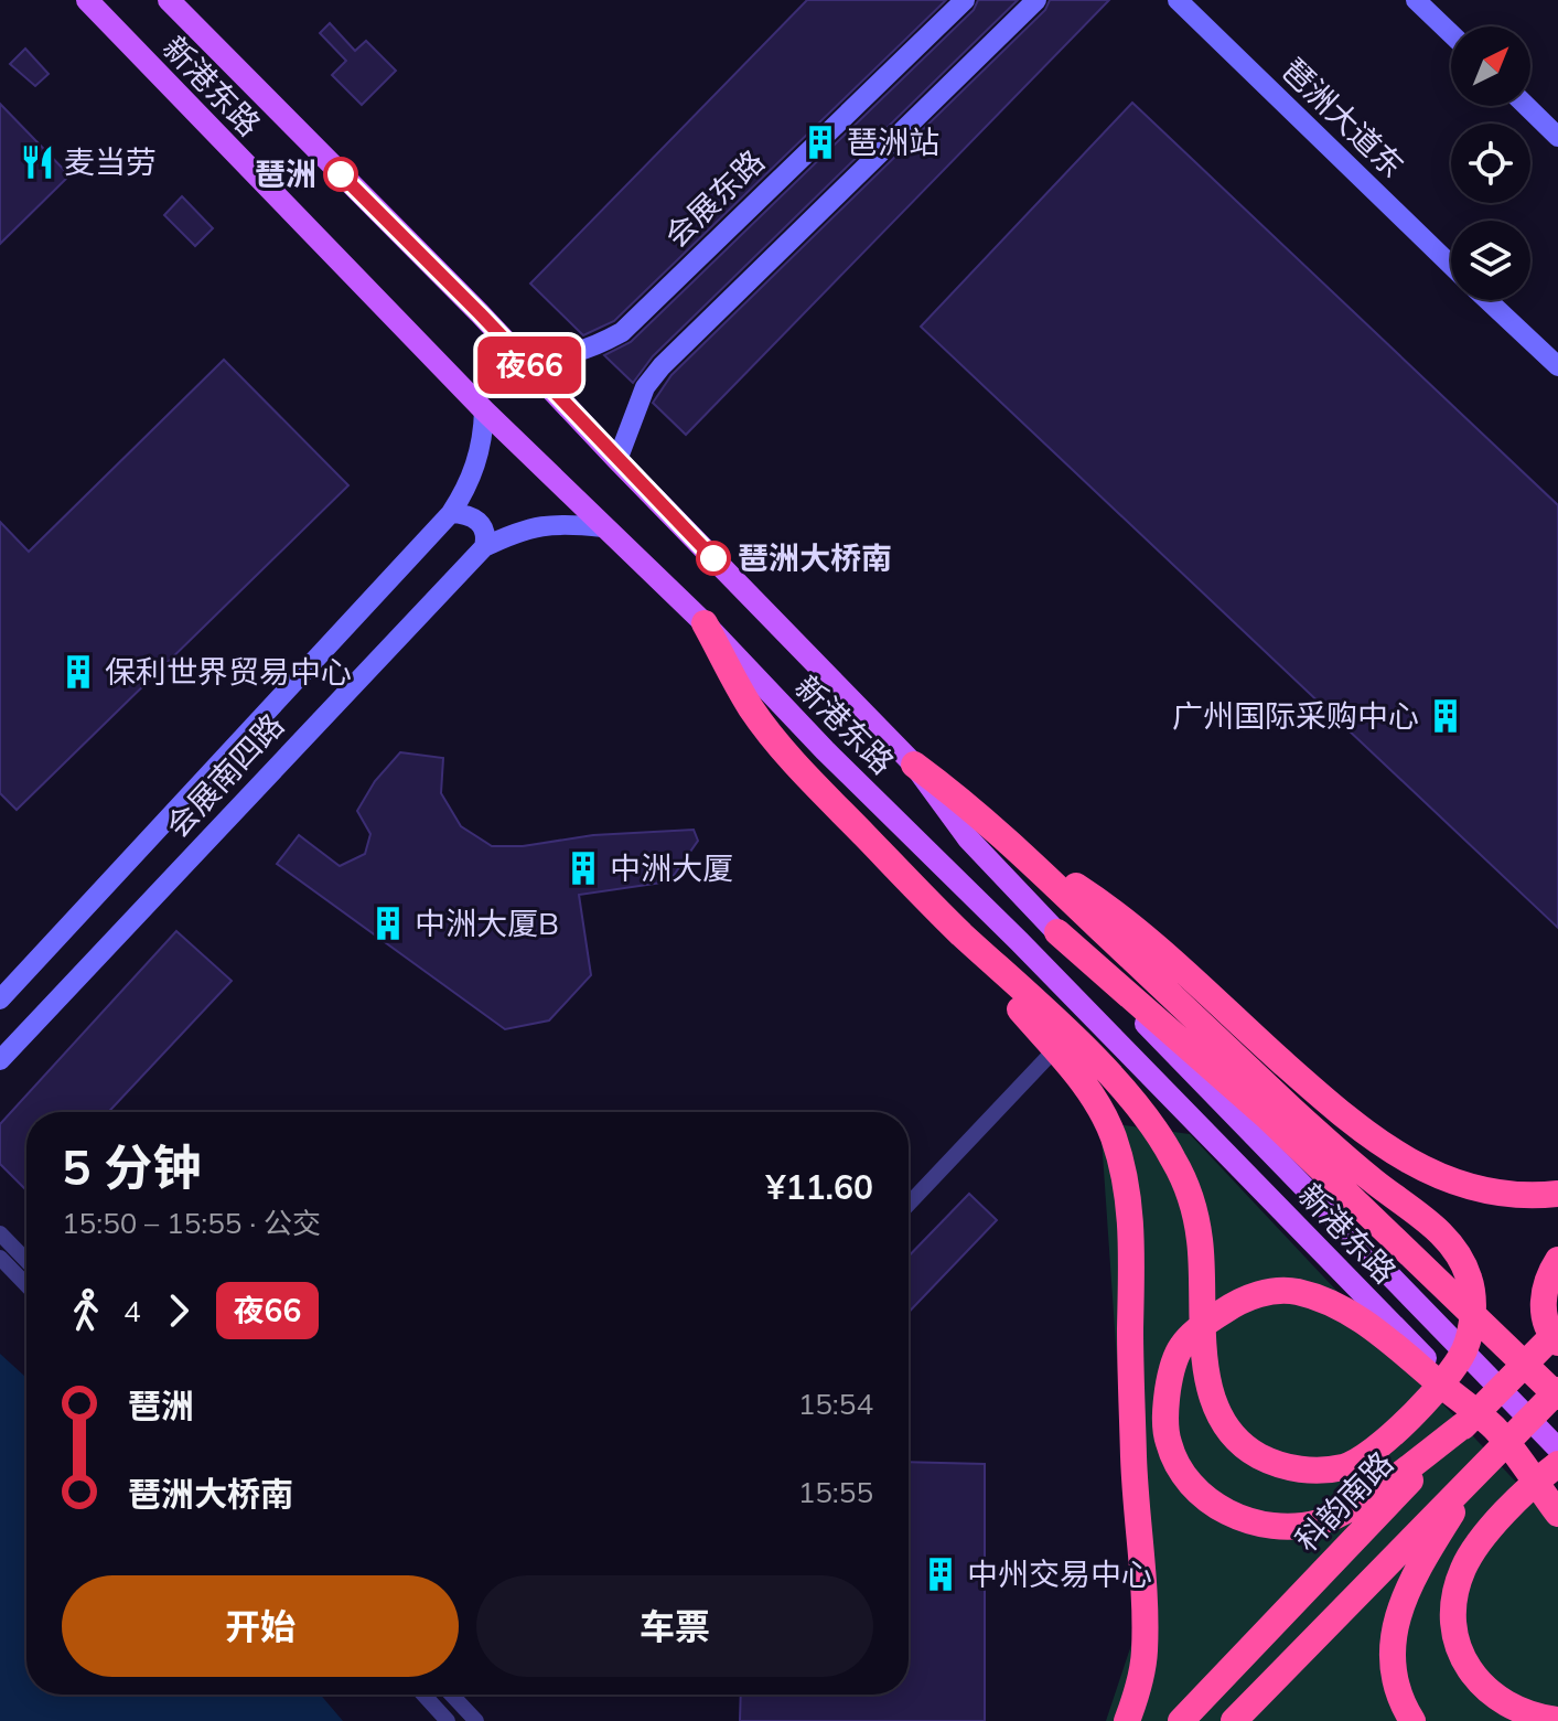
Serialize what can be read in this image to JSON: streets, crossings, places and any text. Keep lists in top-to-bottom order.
{
  "streets": {
    "highway": ["科韵南路"],
    "main road": ["新港东路"],
    "street": ["琶洲大道东", "会展东路", "会展南四路"]
  },
  "crossings": [
    ["新港东路", "会展东路"],
    ["新港东路", "会展南四路"]
  ],
  "places": {
    "building": [
      "琶洲站",
      "保利世界贸易中心",
      "广州国际采购中心",
      "中洲大厦",
      "中洲大厦B",
      "中州交易中心"
    ],
    "restaurant": ["麦当劳"],
    "other": ["琶洲", "琶洲大桥南"]
  },
  "lines": ["bus line 夜66"],
  "north": "top right",
  "page": {
    "on_map": "夜66",
    "heading": ["5 分钟", "15:50 – 15:55 · 公交", "¥11.60"],
    "legs": ["4", "夜66"],
    "list": [
      {
        "name": "琶洲",
        "value": "15:54"
      },
      {
        "name": "琶洲大桥南",
        "value": "15:55"
      }
    ],
    "buttons": ["开始", "车票"]
  }
}
